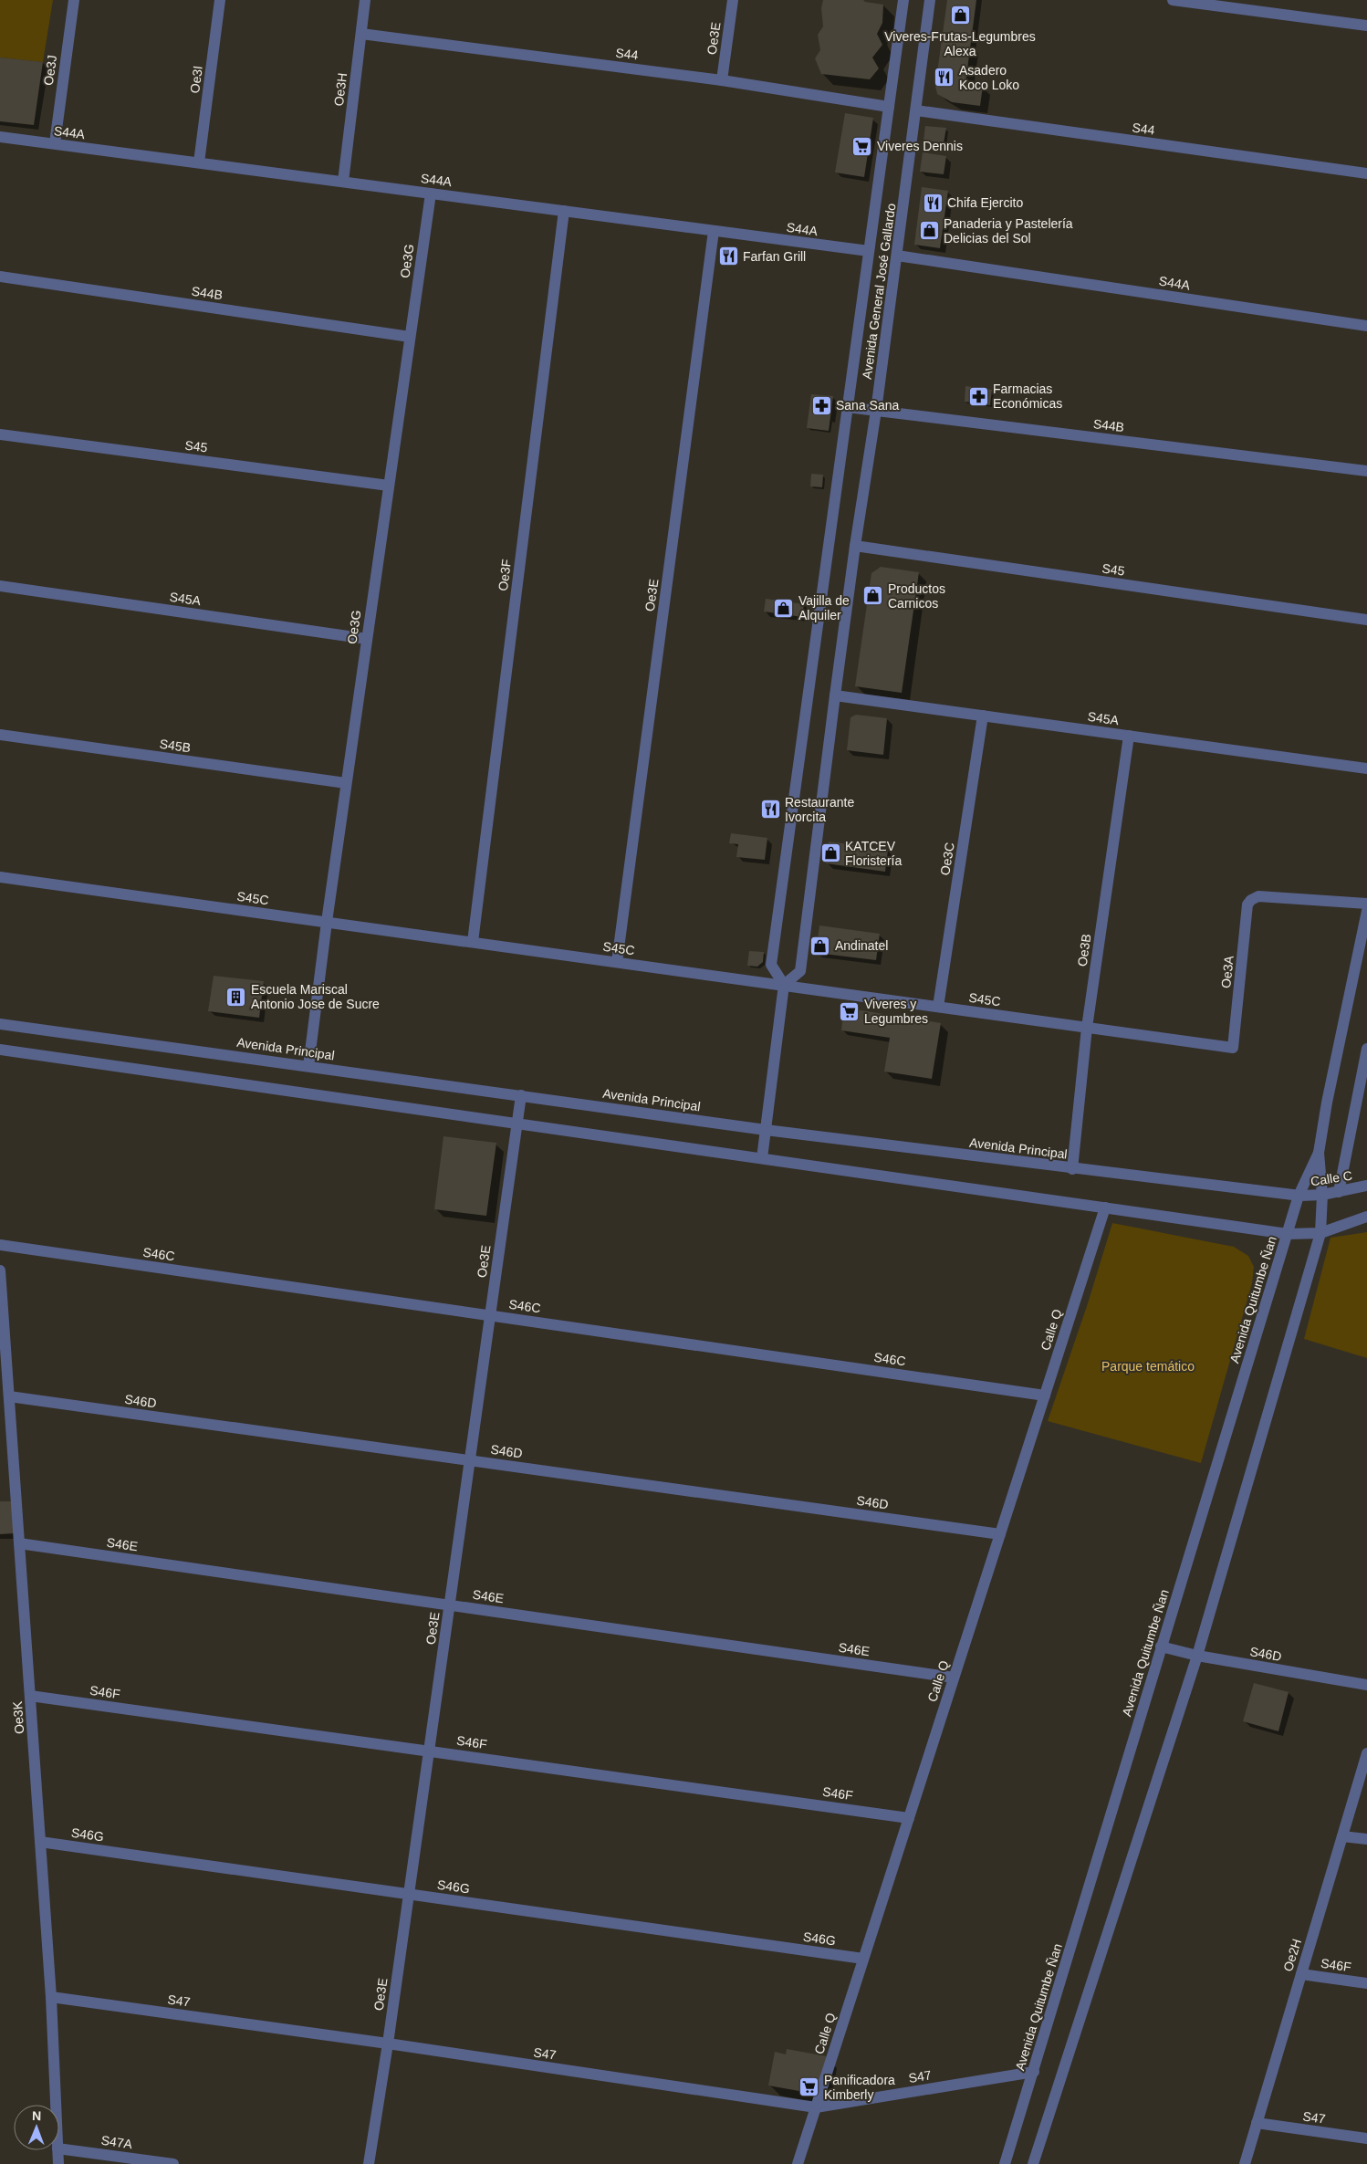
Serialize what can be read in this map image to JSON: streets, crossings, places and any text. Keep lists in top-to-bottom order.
{
  "streets": {
    "street": [
      "Oe3E",
      "S44",
      "Oe3J",
      "Oe3I",
      "Oe3H",
      "S44A",
      "Oe3G",
      "Avenida General José Gallardo",
      "S44B",
      "S45",
      "Oe3F",
      "S45A",
      "S45B",
      "Oe3C",
      "S45C",
      "Oe3B",
      "Oe3A",
      "Avenida Principal",
      "Calle C",
      "S46C",
      "Avenida Quitumbe Ñan",
      "Calle Q",
      "S46D",
      "S46E",
      "S46F",
      "Oe3K",
      "S46G",
      "Oe2H",
      "S47",
      "S47A"
    ]
  },
  "crossings": [
    ["Oe3E", "S44"],
    ["Oe3E", "S44A"],
    ["Oe3E", "S45C"],
    ["Oe3E", "Avenida Principal"],
    ["Oe3E", "S46C"],
    ["Oe3E", "S46D"],
    ["Oe3E", "S46E"],
    ["Oe3E", "S46F"],
    ["Oe3E", "S46G"],
    ["Oe3E", "S47"],
    ["S44", "Oe3H"],
    ["S44", "Avenida General José Gallardo"],
    ["Oe3J", "S44A"],
    ["Oe3I", "S44A"],
    ["Oe3H", "S44A"],
    ["S44A", "Oe3G"],
    ["S44A", "Avenida General José Gallardo"],
    ["S44A", "Oe3F"],
    ["Oe3G", "S44B"],
    ["Oe3G", "S45"],
    ["Oe3G", "S45A"],
    ["Oe3G", "S45B"],
    ["Oe3G", "S45C"],
    ["Oe3G", "Avenida Principal"],
    ["Avenida General José Gallardo", "S44B"],
    ["Avenida General José Gallardo", "S45"],
    ["Avenida General José Gallardo", "S45A"],
    ["Avenida General José Gallardo", "S45C"],
    ["Oe3F", "S45C"],
    ["S45A", "Oe3C"],
    ["S45A", "Oe3B"],
    ["Oe3C", "S45C"],
    ["S45C", "Oe3B"],
    ["S45C", "Oe3A"],
    ["Oe3B", "Avenida Principal"],
    ["Avenida Principal", "Calle C"],
    ["Avenida Principal", "Avenida Quitumbe Ñan"],
    ["Calle C", "Avenida Quitumbe Ñan"],
    ["S46C", "Calle Q"],
    ["Avenida Quitumbe Ñan", "S46D"],
    ["Avenida Quitumbe Ñan", "S47"],
    ["Calle Q", "S46D"],
    ["Calle Q", "S46E"],
    ["Calle Q", "S46F"],
    ["Calle Q", "S46G"],
    ["Calle Q", "S47"],
    ["S46D", "Oe3K"],
    ["S46E", "Oe3K"],
    ["S46F", "Oe3K"],
    ["S46F", "Oe2H"],
    ["Oe3K", "S46G"],
    ["Oe3K", "S47"],
    ["Oe2H", "S47"]
  ],
  "parks": ["Parque temático"],
  "places": {
    "shop": [
      "Viveres-Frutas-Legumbres Alexa",
      "Panaderia y Pastelería Delicias del Sol",
      "Productos Carnicos",
      "Vajilla de Alquiler",
      "KATCEV Floristería",
      "Andinatel"
    ],
    "restaurant": [
      "Asadero Koco Loko",
      "Chifa Ejercito",
      "Farfan Grill",
      "Restaurante Ivorcita"
    ],
    "supermarket": ["Viveres Dennis", "Viveres y Legumbres", "Panificadora Kimberly"],
    "pharmacy": ["Farmacias Económicas", "Sana Sana"],
    "building": ["Escuela Mariscal Antonio Jose de Sucre"]
  },
  "north": "top"
}
